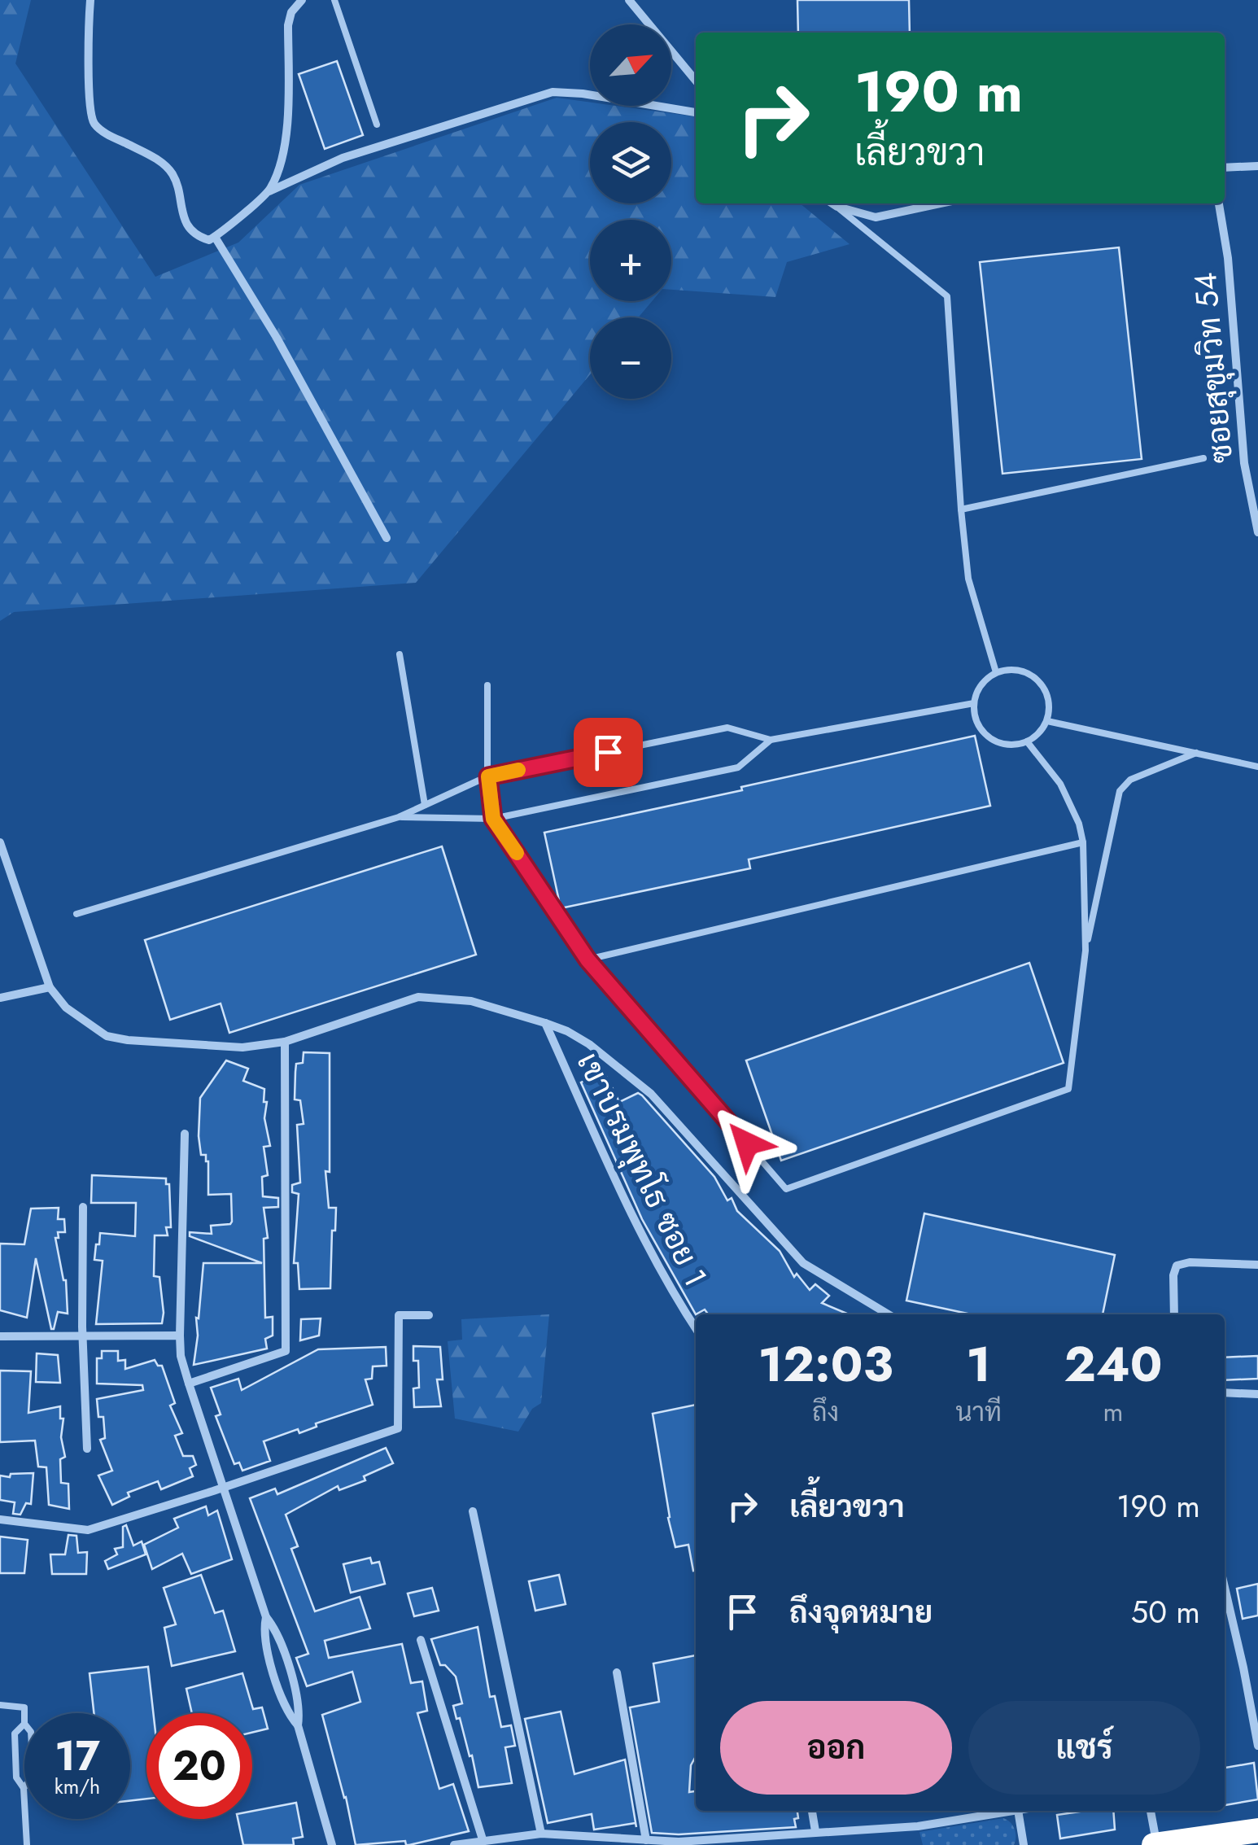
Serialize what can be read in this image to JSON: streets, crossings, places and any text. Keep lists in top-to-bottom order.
{
  "streets": {
    "street": ["ซอยสุขุมวิท 54", "เขาบรมพุทโธ ซอย 1"]
  },
  "north": "top right",
  "page": {
    "map_buttons": ["+", "−"],
    "turn": ["190 m", "เลี้ยวขวา"],
    "eta": [
      "12:03",
      "ถึง",
      "1",
      "นาที",
      "240",
      "m"
    ],
    "list": [
      {
        "name": "เลี้ยวขวา",
        "value": "190 m"
      },
      {
        "name": "ถึงจุดหมาย",
        "value": "50 m"
      }
    ],
    "buttons": ["ออก", "แชร์"],
    "speed": "17 km/h",
    "limit": "20"
  }
}
